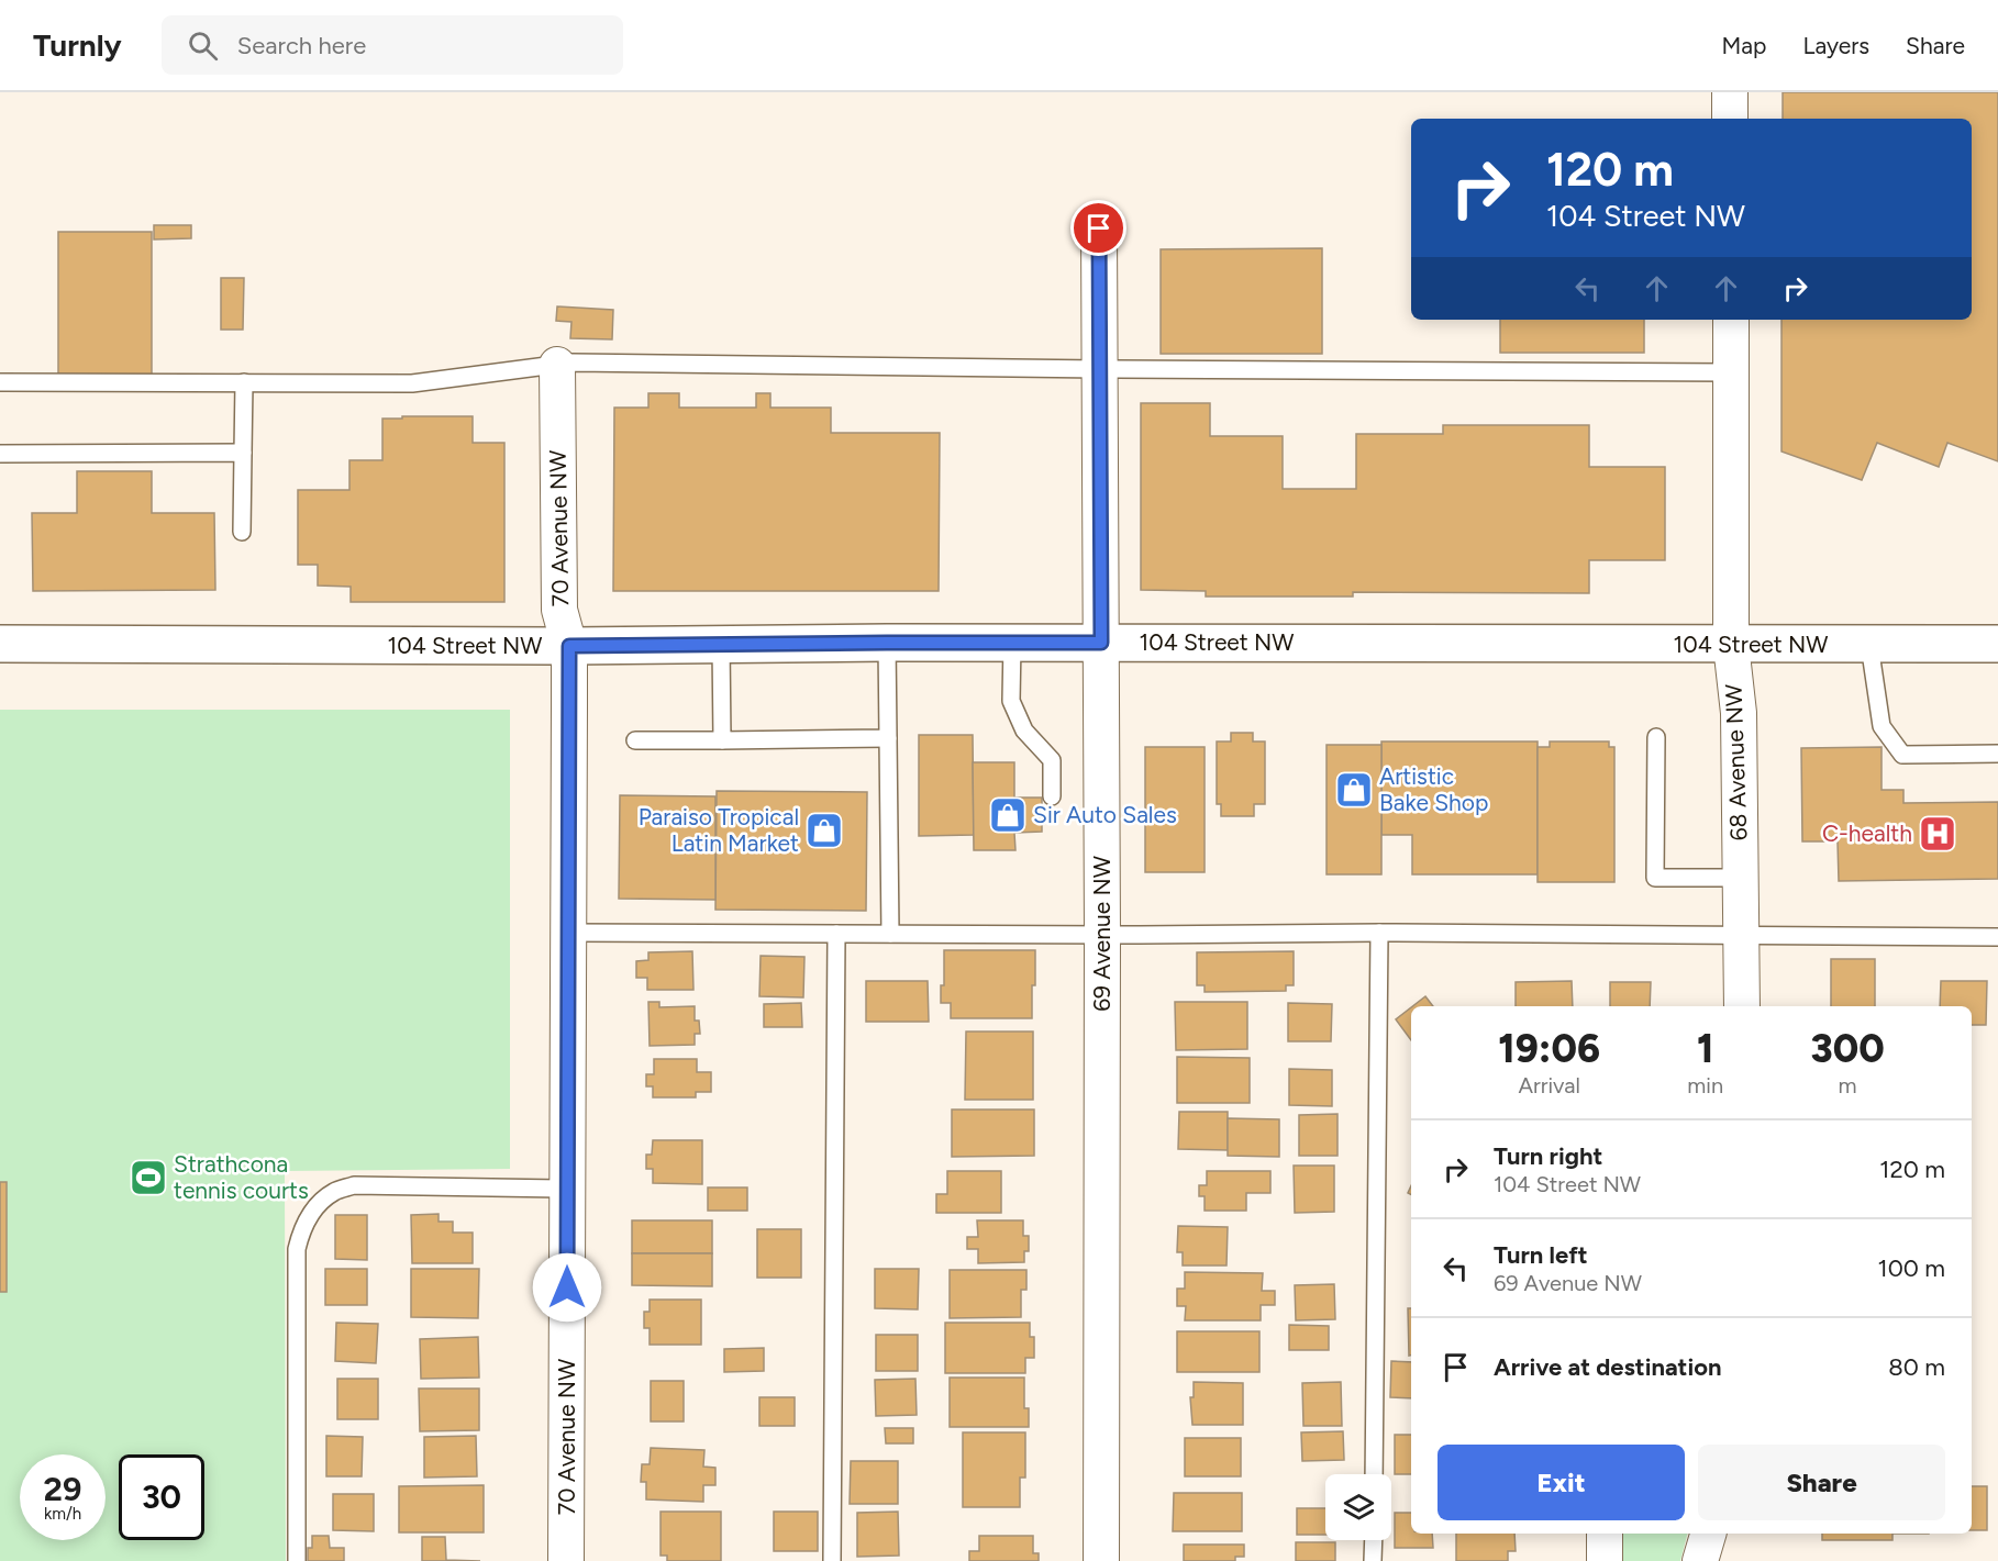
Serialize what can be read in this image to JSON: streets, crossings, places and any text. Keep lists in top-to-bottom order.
{
  "streets": {
    "main road": ["104 Street NW"],
    "street": ["70 Avenue NW", "68 Avenue NW", "69 Avenue NW"]
  },
  "crossings": [
    ["70 Avenue NW", "104 Street NW"],
    ["104 Street NW", "68 Avenue NW"],
    ["104 Street NW", "69 Avenue NW"]
  ],
  "places": {
    "shop": ["Artistic Bake Shop", "Sir Auto Sales", "Paraiso Tropical Latin Market"],
    "hospital": ["C-health"],
    "sports": ["Strathcona tennis courts"]
  },
  "page": {
    "header": "Turnly",
    "search": "Search here",
    "nav": ["Map", "Layers", "Share"],
    "turn": ["120 m", "104 Street NW"],
    "eta": [
      "19:06",
      "Arrival",
      "1",
      "min",
      "300",
      "m"
    ],
    "list": [
      {
        "name": "Turn right",
        "note": "104 Street NW",
        "value": "120 m"
      },
      {
        "name": "Turn left",
        "note": "69 Avenue NW",
        "value": "100 m"
      },
      {
        "name": "Arrive at destination",
        "value": "80 m"
      }
    ],
    "buttons": ["Exit", "Share"],
    "speed": "29 km/h",
    "limit": "30"
  }
}
